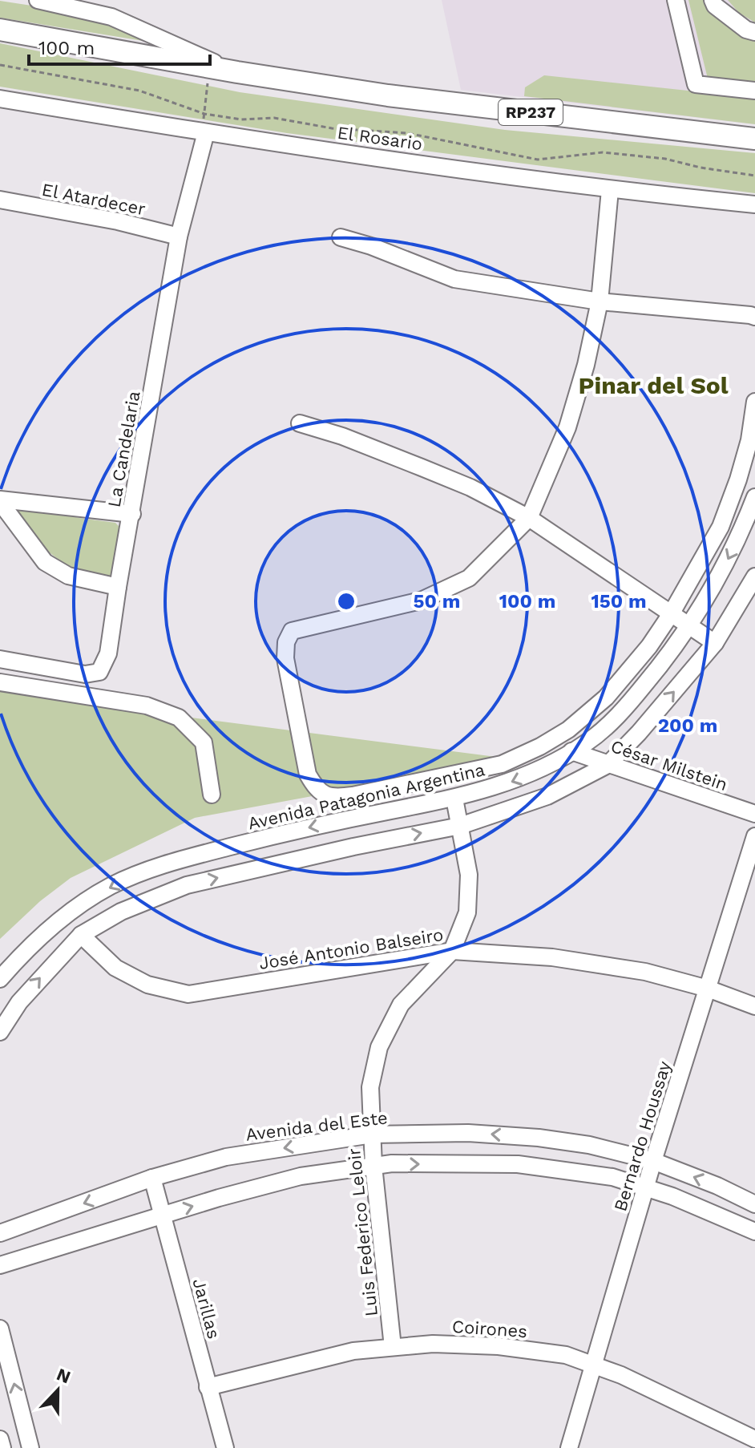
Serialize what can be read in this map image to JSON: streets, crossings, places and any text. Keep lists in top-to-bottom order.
{
  "streets": {
    "main road": ["RP237"],
    "street": [
      "El Rosario",
      "El Atardecer",
      "La Candelaria",
      "César Milstein",
      "Avenida Patagonia Argentina",
      "José Antonio Balseiro",
      "Avenida del Este",
      "Bernardo Houssay",
      "Luis Federico Leloir",
      "Jarillas",
      "Coirones"
    ]
  },
  "crossings": [
    ["El Rosario", "La Candelaria"],
    ["El Atardecer", "La Candelaria"],
    ["César Milstein", "Avenida Patagonia Argentina"],
    ["Avenida Patagonia Argentina", "Luis Federico Leloir"],
    ["José Antonio Balseiro", "Bernardo Houssay"],
    ["José Antonio Balseiro", "Luis Federico Leloir"],
    ["Avenida del Este", "Bernardo Houssay"],
    ["Avenida del Este", "Luis Federico Leloir"],
    ["Avenida del Este", "Jarillas"],
    ["Bernardo Houssay", "Coirones"],
    ["Luis Federico Leloir", "Coirones"],
    ["Jarillas", "Coirones"]
  ],
  "districts": ["Pinar del Sol"],
  "scale_bar": "100 m",
  "north": "top",
  "rings": [
    "50 m",
    "100 m",
    "150 m",
    "200 m"
  ]
}
